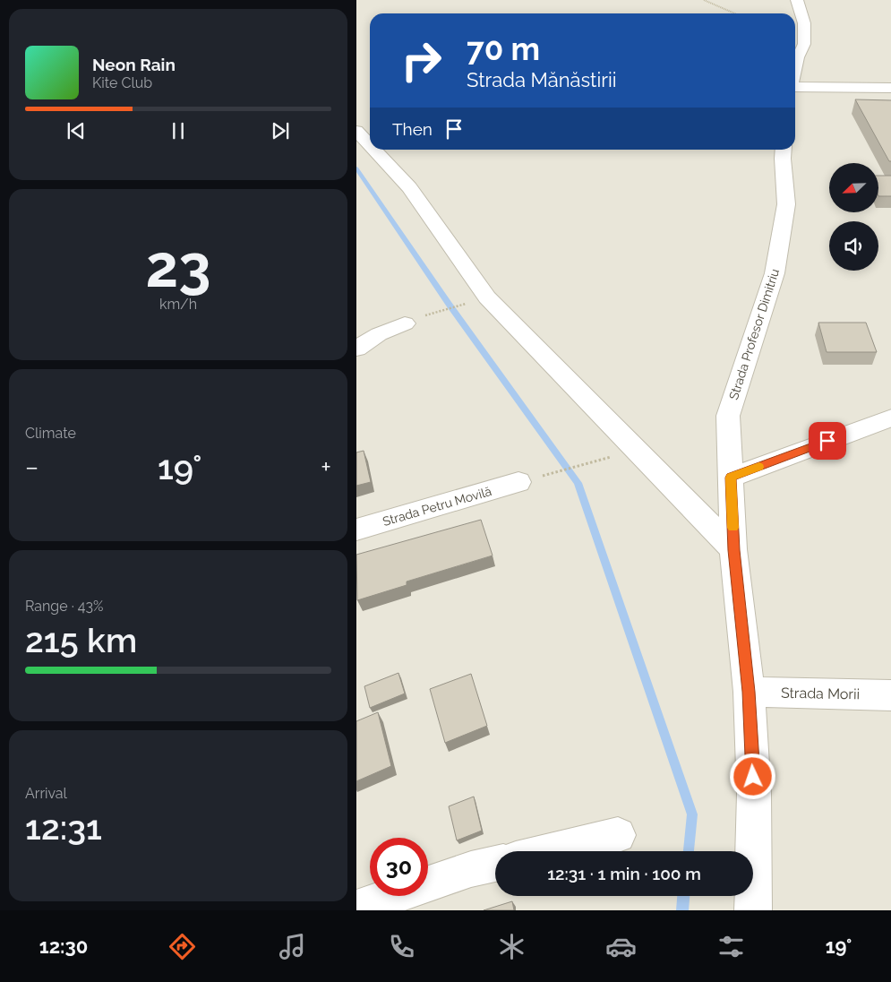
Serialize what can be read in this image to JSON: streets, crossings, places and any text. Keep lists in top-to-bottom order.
{
  "streets": {
    "street": ["Strada Profesor Dimitriu", "Strada Petru Movilă", "Strada Morii"]
  },
  "north": "bottom left",
  "page": {
    "turn": ["70 m", "Strada Mănăstirii"],
    "song": ["Neon Rain", "Kite Club"],
    "then": "Then",
    "tile": [
      ["23", "km/h"],
      "Climate",
      ["Range · 43%", "215 km"],
      ["Arrival", "12:31"]
    ],
    "heat": ["−", "19°", "+"],
    "limit": "30",
    "trip": "12:31 · 1 min · 100 m",
    "tabs": ["12:30", "19°"]
  }
}
